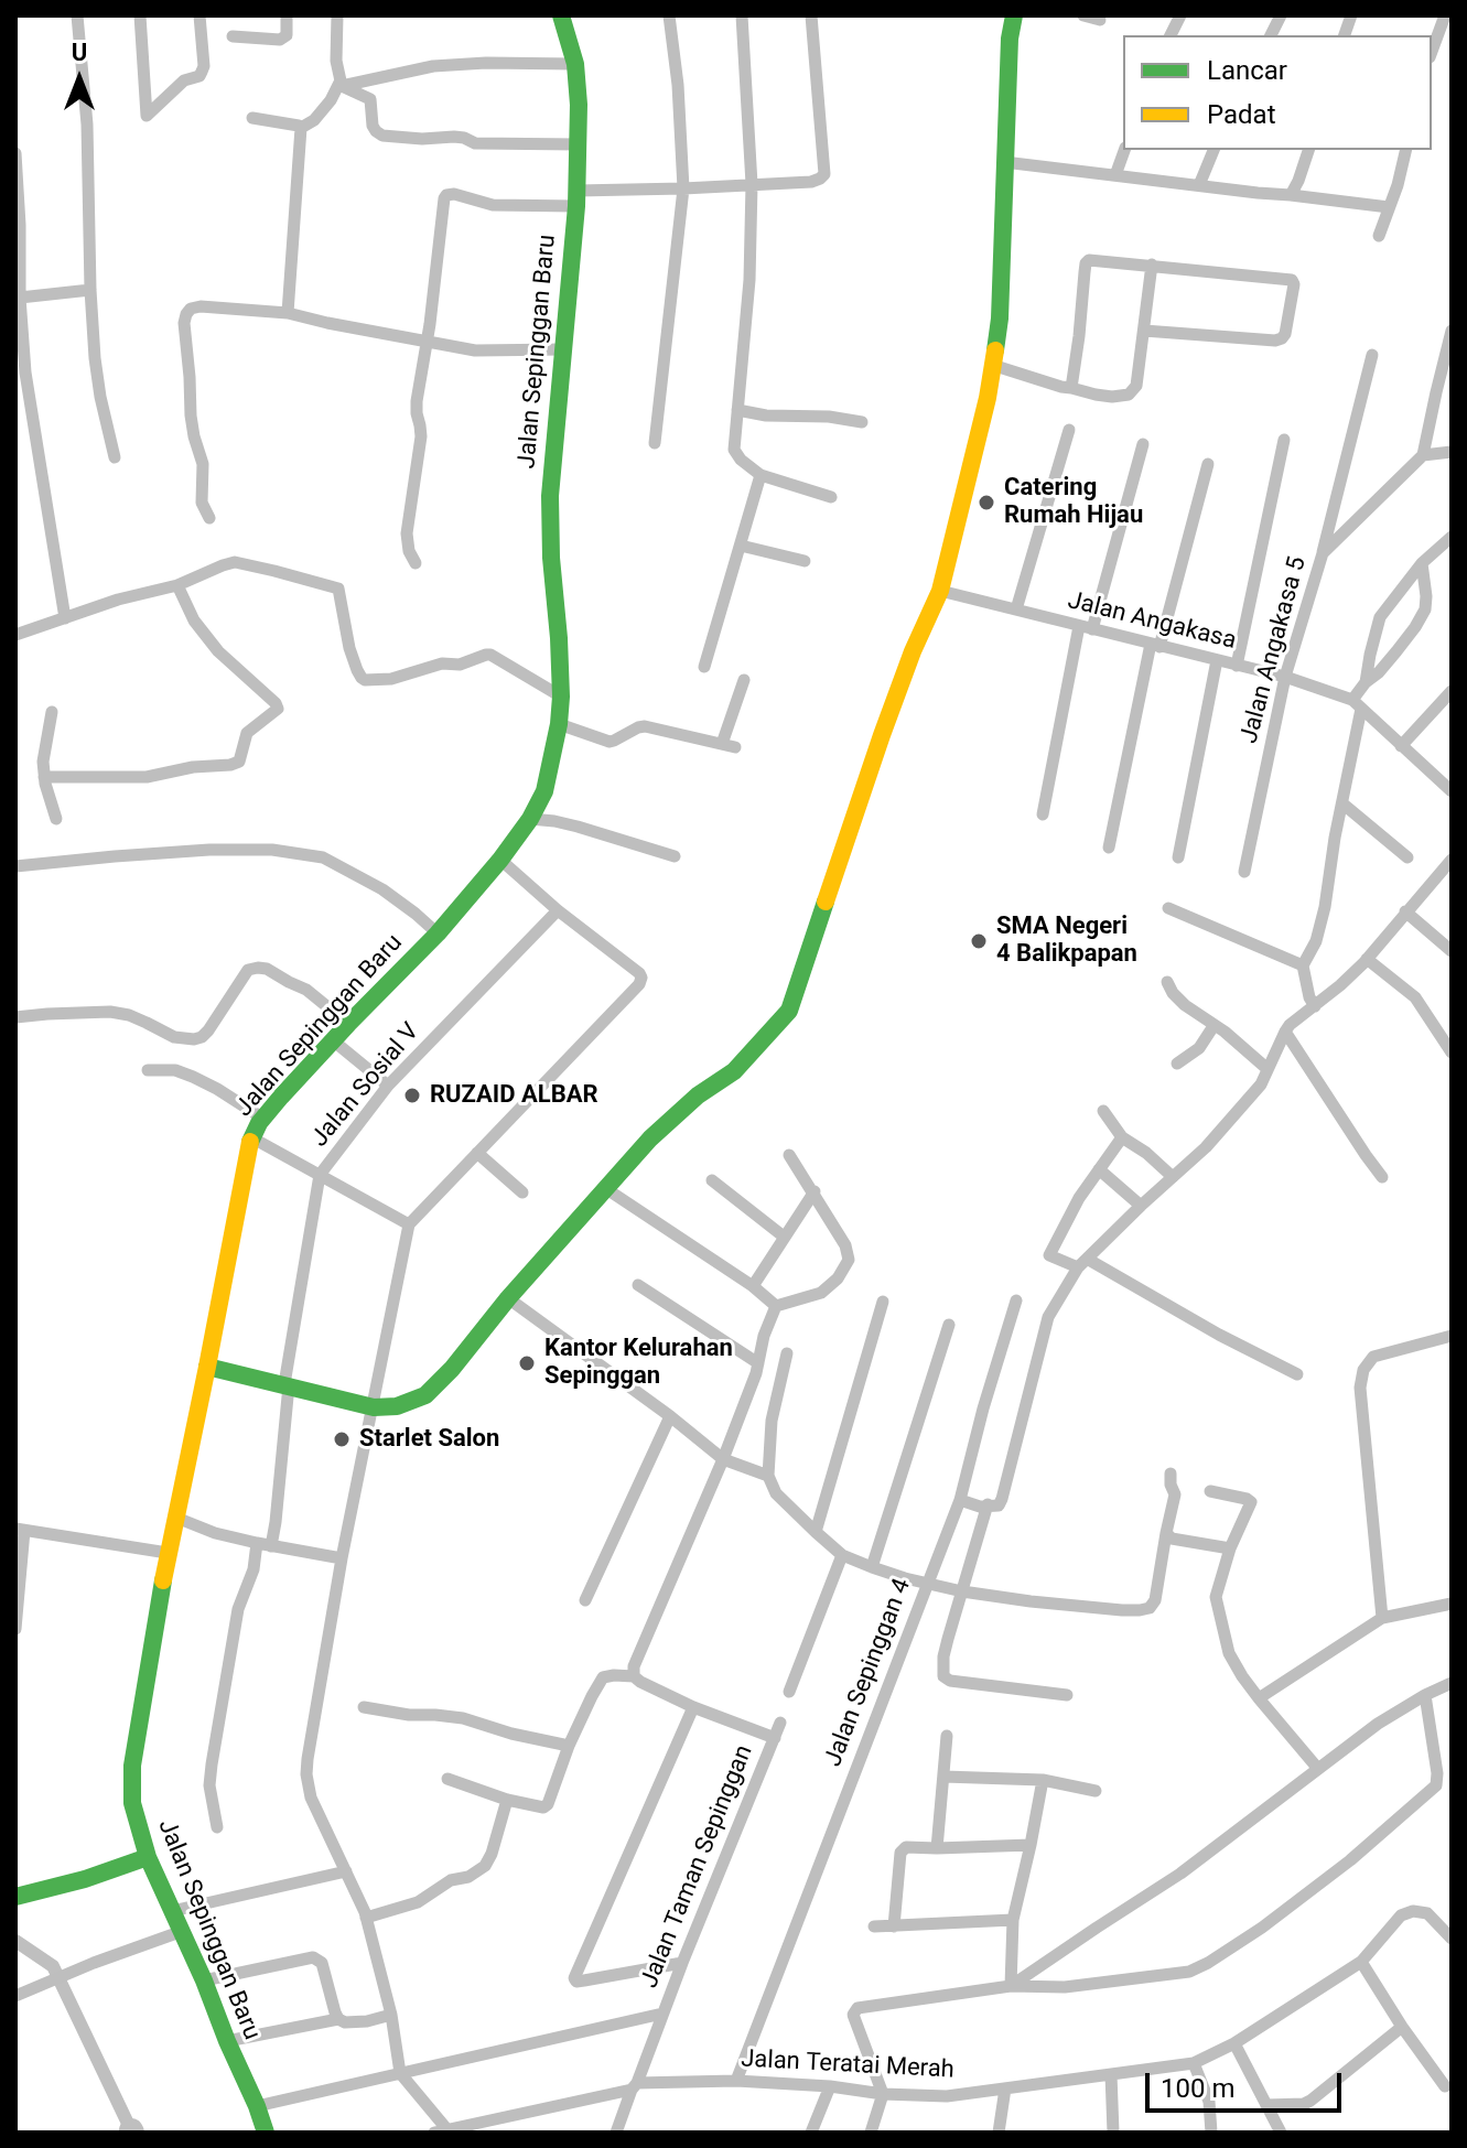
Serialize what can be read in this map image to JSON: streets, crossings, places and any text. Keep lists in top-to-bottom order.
{
  "streets": {
    "street": [
      "Jalan Sepinggan Baru",
      "Jalan Angakasa",
      "Jalan Angakasa 5",
      "Jalan Sosial V",
      "Jalan Sepinggan 4",
      "Jalan Taman Sepinggan",
      "Jalan Teratai Merah"
    ]
  },
  "crossings": [
    ["Jalan Angakasa", "Jalan Angakasa 5"],
    ["Jalan Sepinggan 4", "Jalan Teratai Merah"],
    ["Jalan Taman Sepinggan", "Jalan Teratai Merah"]
  ],
  "places": [
    "Catering Rumah Hijau",
    "SMA Negeri 4 Balikpapan",
    "RUZAID ALBAR",
    "Kantor Kelurahan Sepinggan",
    "Starlet Salon"
  ],
  "legend": ["Lancar", "Padat"],
  "scale_bar": "100 m",
  "north": "top"
}
